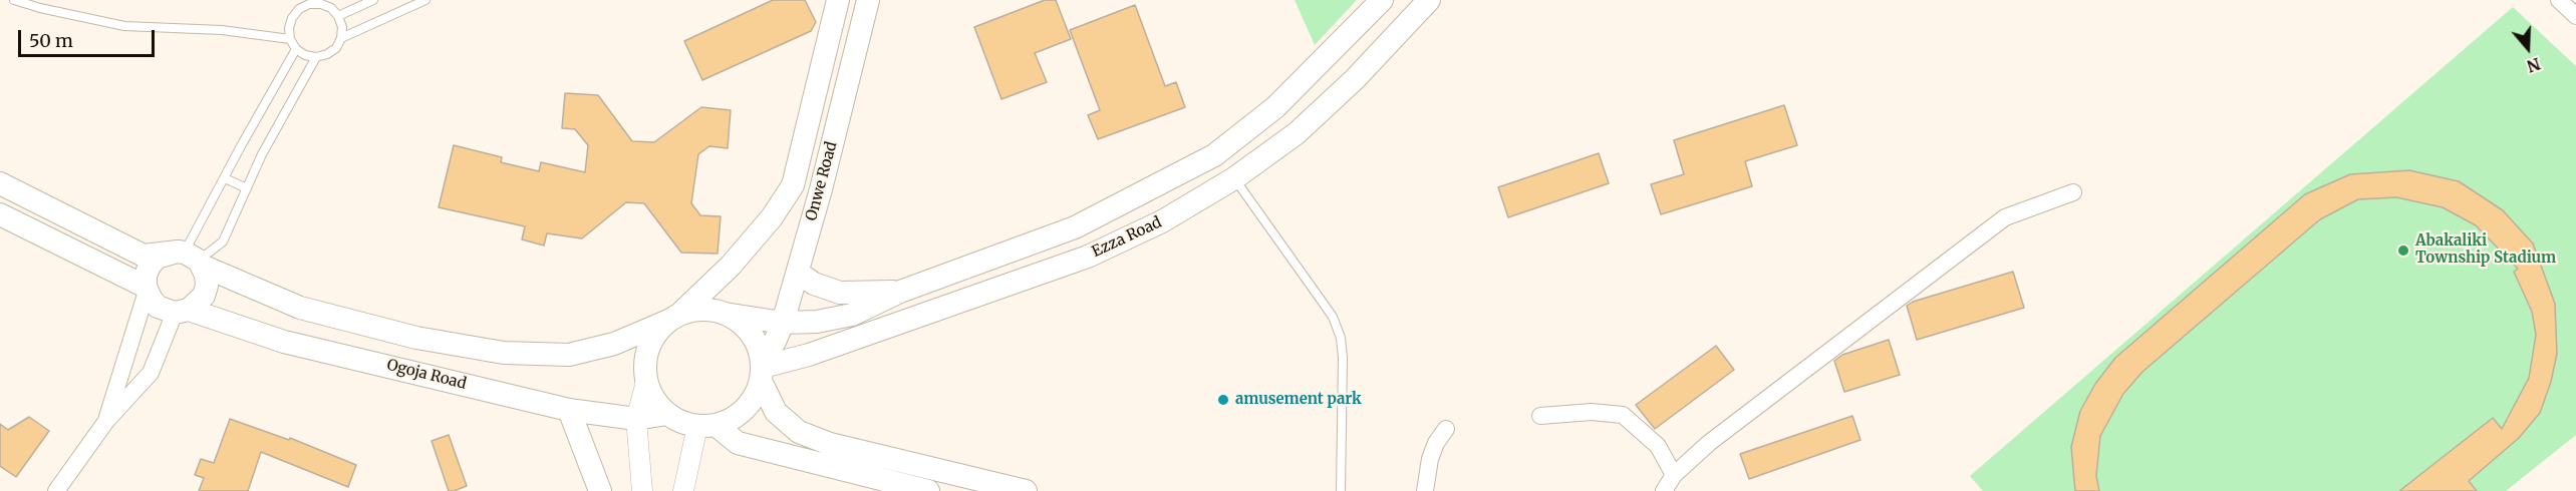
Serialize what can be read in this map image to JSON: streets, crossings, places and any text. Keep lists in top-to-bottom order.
{
  "streets": {
    "main road": ["Onwe Road", "Ezza Road", "Ogoja Road"]
  },
  "crossings": [
    ["Onwe Road", "Ezza Road"],
    ["Onwe Road", "Ogoja Road"],
    ["Ezza Road", "Ogoja Road"]
  ],
  "places": ["Abakaliki Township Stadium", "amusement park"],
  "scale_bar": "50 m",
  "north": "bottom"
}
